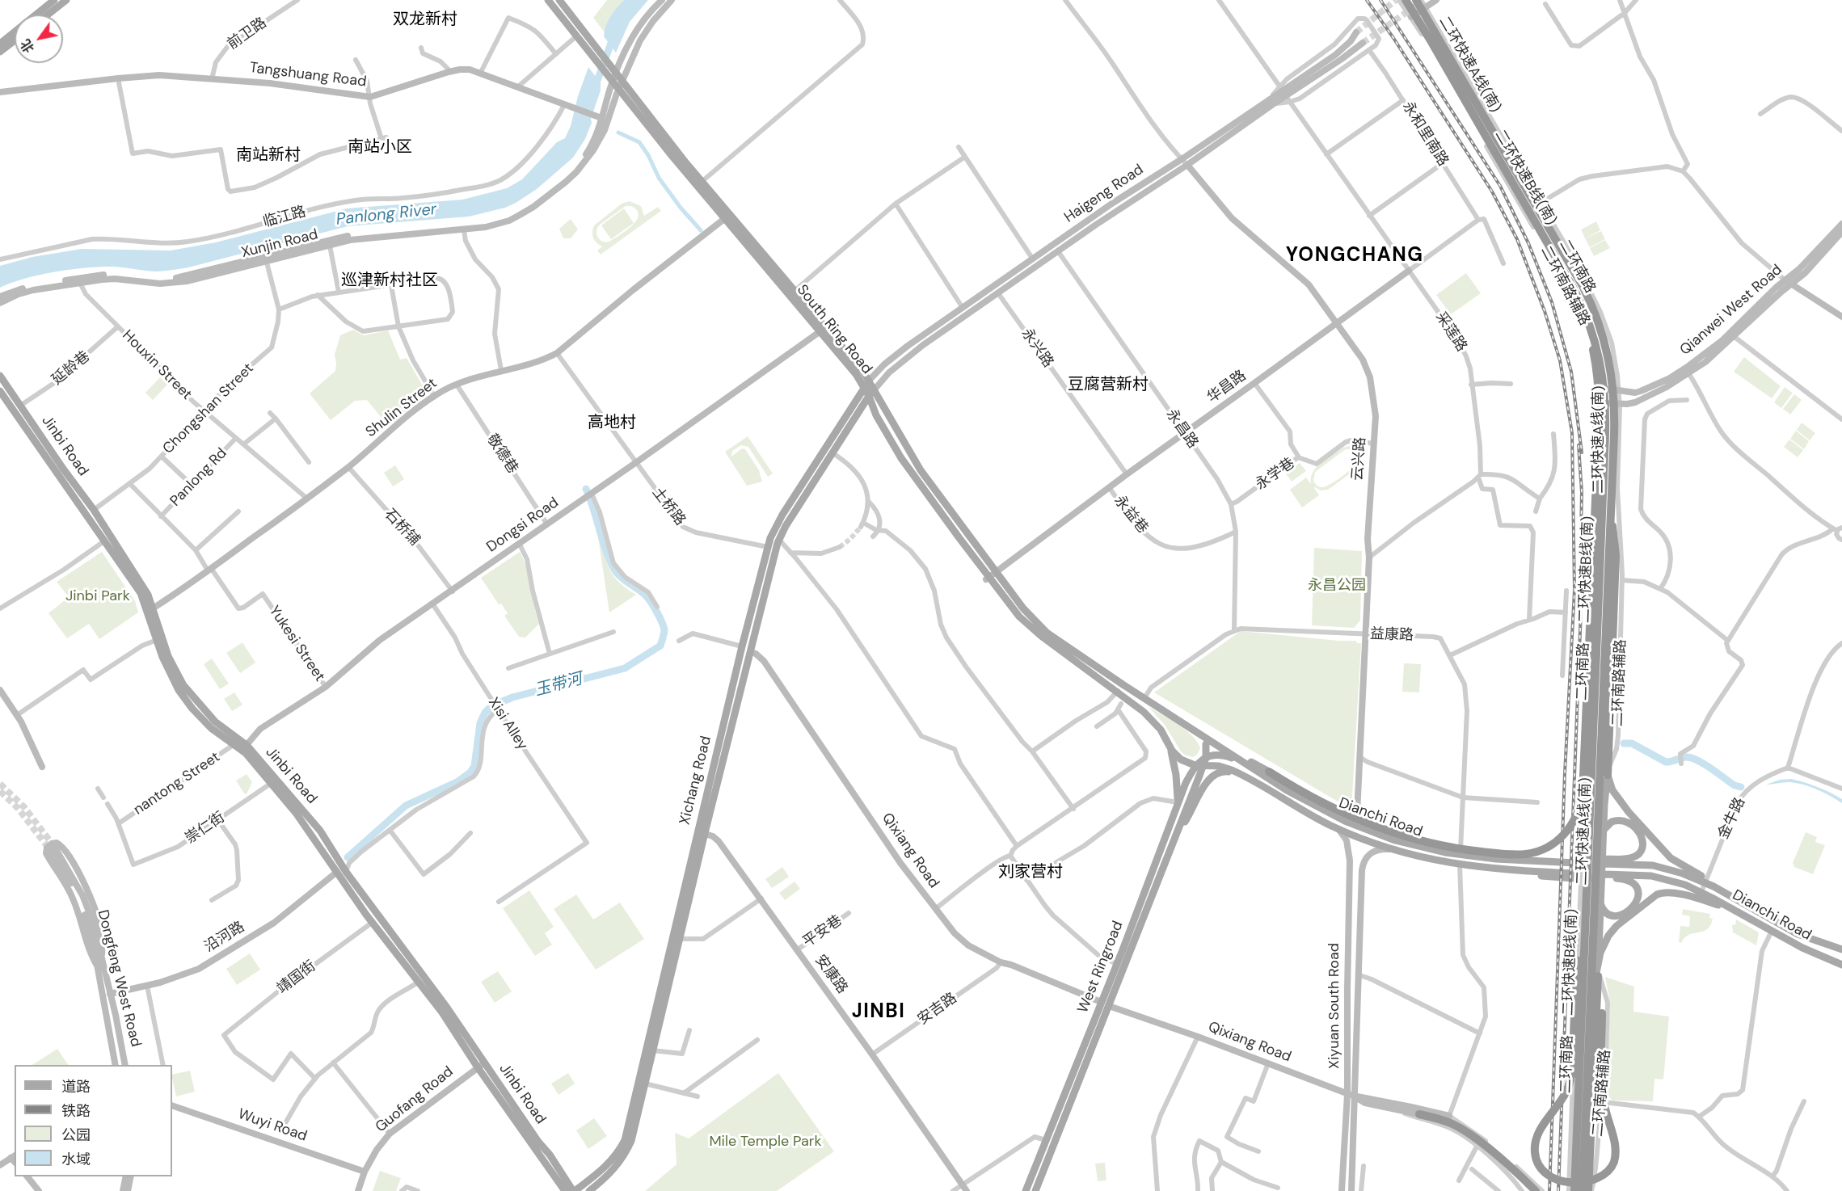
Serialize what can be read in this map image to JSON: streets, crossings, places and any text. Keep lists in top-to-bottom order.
{
  "streets": {
    "highway": ["二环快速A线(南)", "二环快速B线(南)"],
    "main road": [
      "二环南路",
      "South Ring Road",
      "Jinbi Road",
      "Xichang Road",
      "Dianchi Road",
      "West Ringroad"
    ],
    "street": [
      "前卫路",
      "Tangshuang Road",
      "永和里南路",
      "Haigeng Road",
      "临江路",
      "Xunjin Road",
      "二环南路辅路",
      "Qianwei West Road",
      "采莲路",
      "永兴路",
      "Houxin Street",
      "延龄巷",
      "华昌路",
      "Shulin Street",
      "Chongshan Street",
      "永昌路",
      "敬德巷",
      "云兴路",
      "永学巷",
      "Panlong Rd",
      "土桥路",
      "永益巷",
      "Dongsi Road",
      "石桥铺",
      "益康路",
      "Yukesi Street",
      "Xisi Alley",
      "nantong Street",
      "金牛路",
      "崇仁街",
      "Qixiang Road",
      "平安巷",
      "沿河路",
      "安康路",
      "靖国街",
      "Dongfeng West Road",
      "Xiyuan South Road",
      "安吉路",
      "Guofang Road",
      "Wuyi Road"
    ]
  },
  "crossings": [
    ["前卫路", "Tangshuang Road"],
    ["二环快速A线(南)", "二环南路"],
    ["Tangshuang Road", "临江路"],
    ["Tangshuang Road", "Xunjin Road"],
    ["永和里南路", "华昌路"],
    ["二环快速B线(南)", "二环南路"],
    ["Haigeng Road", "South Ring Road"],
    ["Haigeng Road", "采莲路"],
    ["Haigeng Road", "永兴路"],
    ["Haigeng Road", "永昌路"],
    ["Haigeng Road", "云兴路"],
    ["Haigeng Road", "Xichang Road"],
    ["Xunjin Road", "South Ring Road"],
    ["Xunjin Road", "Houxin Street"],
    ["Xunjin Road", "Chongshan Street"],
    ["二环南路", "二环南路辅路"],
    ["二环南路", "Qianwei West Road"],
    ["二环南路辅路", "Qianwei West Road"],
    ["South Ring Road", "华昌路"],
    ["South Ring Road", "Shulin Street"],
    ["South Ring Road", "Dongsi Road"],
    ["South Ring Road", "Xichang Road"],
    ["采莲路", "华昌路"],
    ["永兴路", "华昌路"],
    ["Houxin Street", "延龄巷"],
    ["Houxin Street", "Shulin Street"],
    ["Houxin Street", "Chongshan Street"],
    ["Houxin Street", "Panlong Rd"],
    ["延龄巷", "Jinbi Road"],
    ["华昌路", "永昌路"],
    ["华昌路", "云兴路"],
    ["华昌路", "永益巷"],
    ["Shulin Street", "Jinbi Road"],
    ["Shulin Street", "敬德巷"],
    ["Shulin Street", "土桥路"],
    ["Shulin Street", "石桥铺"],
    ["Shulin Street", "Yukesi Street"],
    ["Chongshan Street", "Jinbi Road"],
    ["永昌路", "永学巷"],
    ["永昌路", "永益巷"],
    ["永昌路", "益康路"],
    ["Jinbi Road", "Dongsi Road"],
    ["Jinbi Road", "Xichang Road"],
    ["Jinbi Road", "nantong Street"],
    ["Jinbi Road", "崇仁街"],
    ["Jinbi Road", "沿河路"],
    ["Jinbi Road", "靖国街"],
    ["Jinbi Road", "Guofang Road"],
    ["敬德巷", "Dongsi Road"],
    ["云兴路", "永学巷"],
    ["云兴路", "益康路"],
    ["云兴路", "Dianchi Road"],
    ["土桥路", "Dongsi Road"],
    ["土桥路", "Xichang Road"],
    ["Dongsi Road", "石桥铺"],
    ["Dongsi Road", "Yukesi Street"],
    ["Dongsi Road", "Xisi Alley"],
    ["益康路", "Dianchi Road"],
    ["Xichang Road", "Qixiang Road"],
    ["Xichang Road", "安康路"],
    ["nantong Street", "崇仁街"],
    ["Dianchi Road", "金牛路"],
    ["Dianchi Road", "West Ringroad"],
    ["Dianchi Road", "Xiyuan South Road"],
    ["Qixiang Road", "West Ringroad"],
    ["Qixiang Road", "Xiyuan South Road"],
    ["Qixiang Road", "安吉路"],
    ["平安巷", "安康路"],
    ["沿河路", "Dongfeng West Road"],
    ["安康路", "安吉路"],
    ["Guofang Road", "Wuyi Road"]
  ],
  "districts": [
    "双龙新村",
    "南站小区",
    "南站新村",
    "YONGCHANG",
    "巡津新村社区",
    "豆腐营新村",
    "高地村",
    "刘家营村",
    "JINBI"
  ],
  "water": ["Panlong River", "玉带河"],
  "parks": ["永昌公园", "Jinbi Park", "Mile Temple Park"],
  "legend": [
    "道路",
    "铁路",
    "公园",
    "水域"
  ],
  "north": "bottom left"
}
